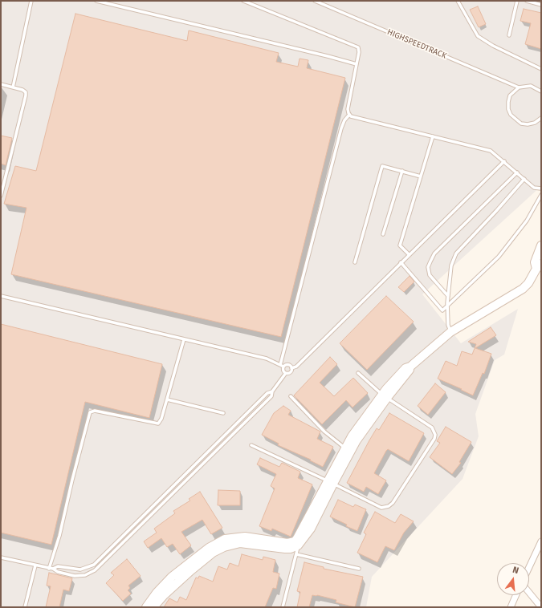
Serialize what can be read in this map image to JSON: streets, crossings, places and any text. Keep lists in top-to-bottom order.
{
  "streets": {
    "lane": ["HIGHSPEEDTRACK"]
  },
  "north": "top"
}
